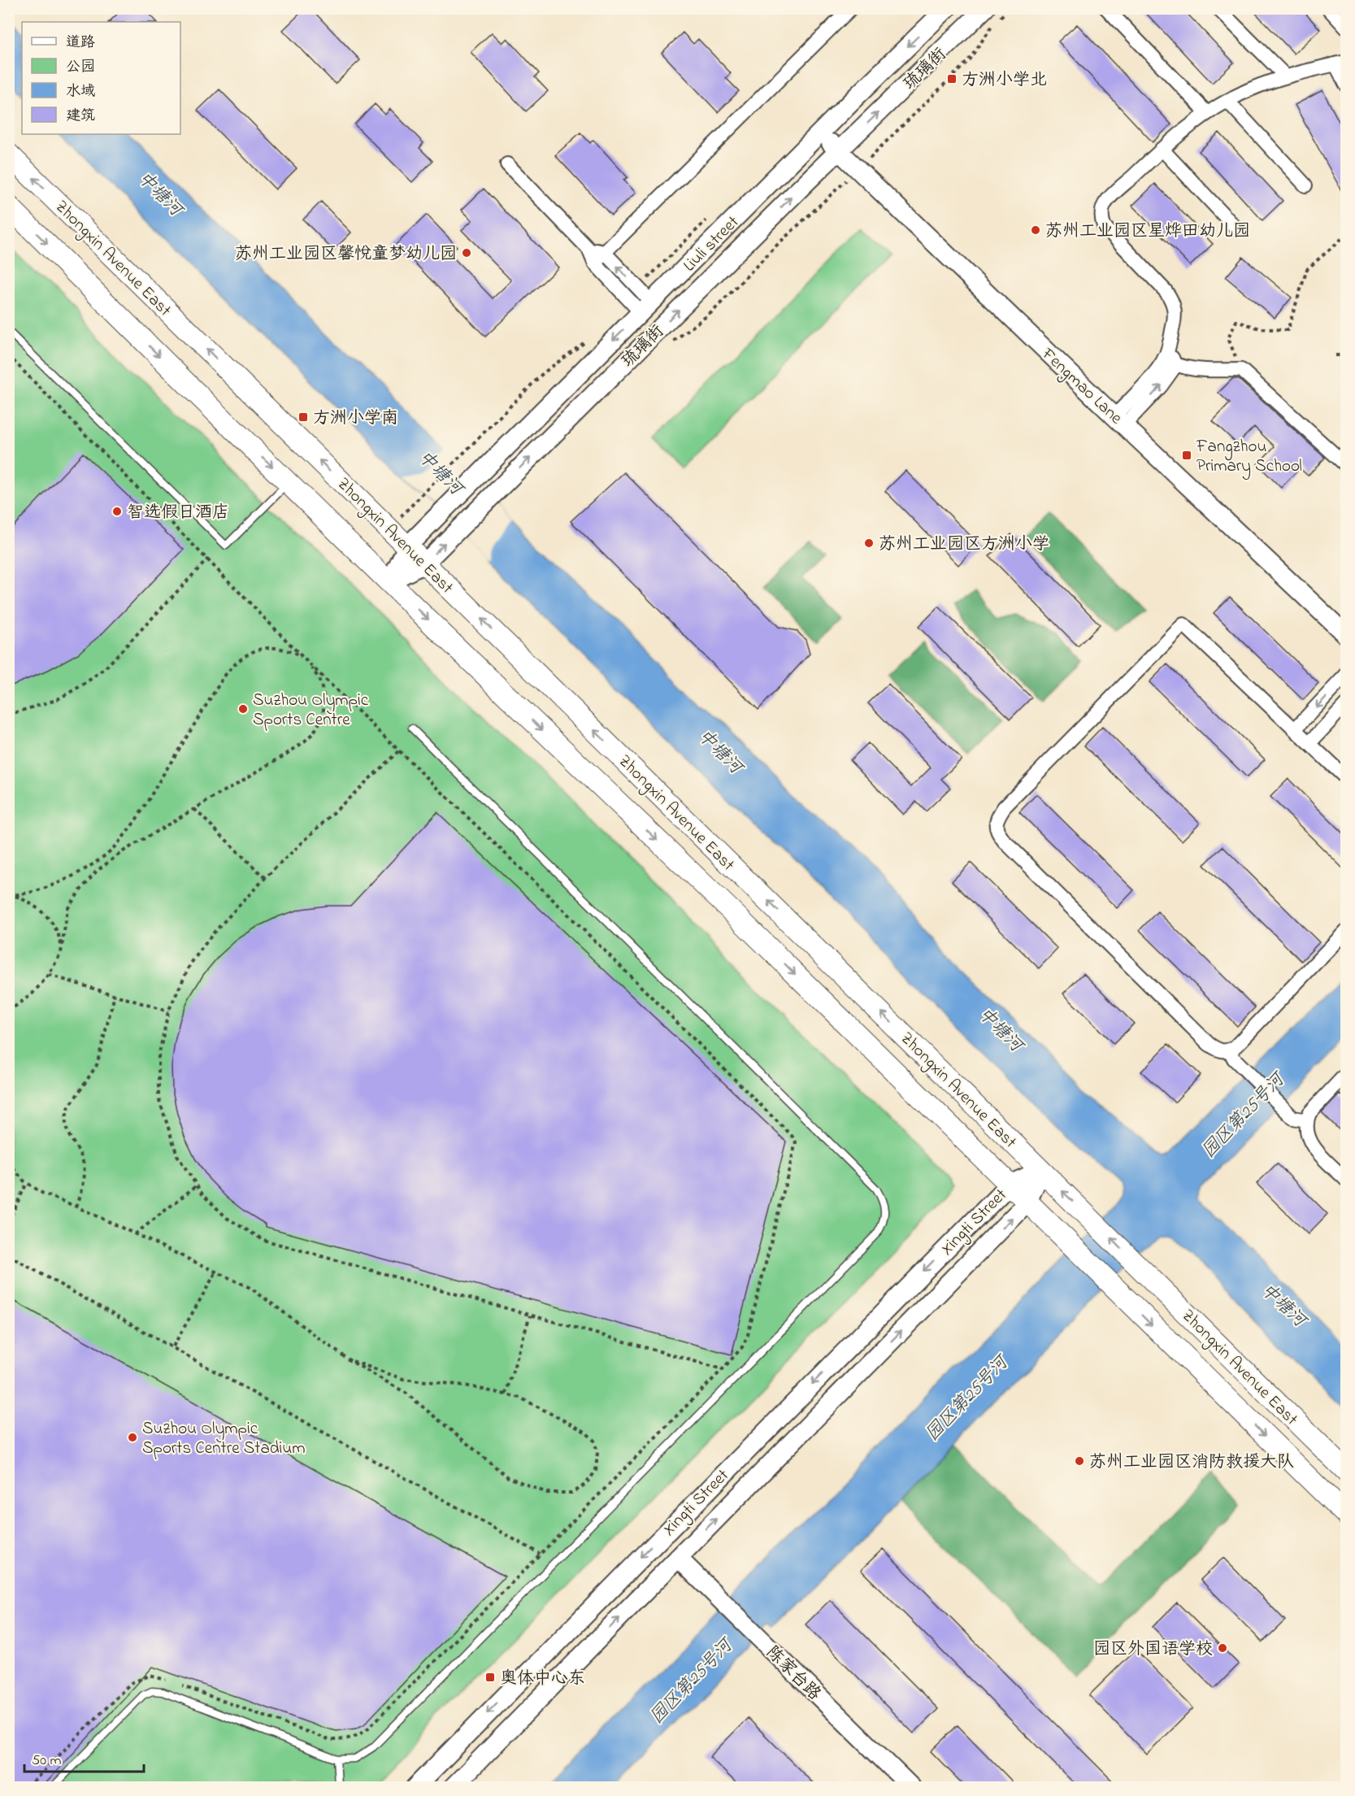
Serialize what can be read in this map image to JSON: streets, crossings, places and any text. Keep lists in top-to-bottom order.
{
  "streets": {
    "main road": ["Zhongxin Avenue East"],
    "street": [
      "琉璃街",
      "Liuli street",
      "Fengmao Lane",
      "Xingti Street",
      "陈家台路"
    ]
  },
  "crossings": [
    ["琉璃街", "Zhongxin Avenue East"],
    ["琉璃街", "Fengmao Lane"],
    ["Liuli street", "Zhongxin Avenue East"],
    ["Liuli street", "Fengmao Lane"],
    ["Zhongxin Avenue East", "Xingti Street"],
    ["Xingti Street", "陈家台路"]
  ],
  "one_way": ["Liuli street"],
  "water": ["中塘河", "园区第25号河"],
  "places": {
    "transit": [
      "方洲小学北",
      "方洲小学南",
      "Fangzhou Primary School",
      "奥体中心东"
    ],
    "other": [
      "苏州工业园区星烨田幼儿园",
      "苏州工业园区馨悦童梦幼儿园",
      "智选假日酒店",
      "苏州工业园区方洲小学",
      "Suzhou Olympic Sports Centre",
      "Suzhou Olympic Sports Centre Stadium",
      "苏州工业园区消防救援大队",
      "园区外国语学校"
    ]
  },
  "legend": [
    "道路",
    "公园",
    "水域",
    "建筑"
  ],
  "scale_bar": "50 m"
}
